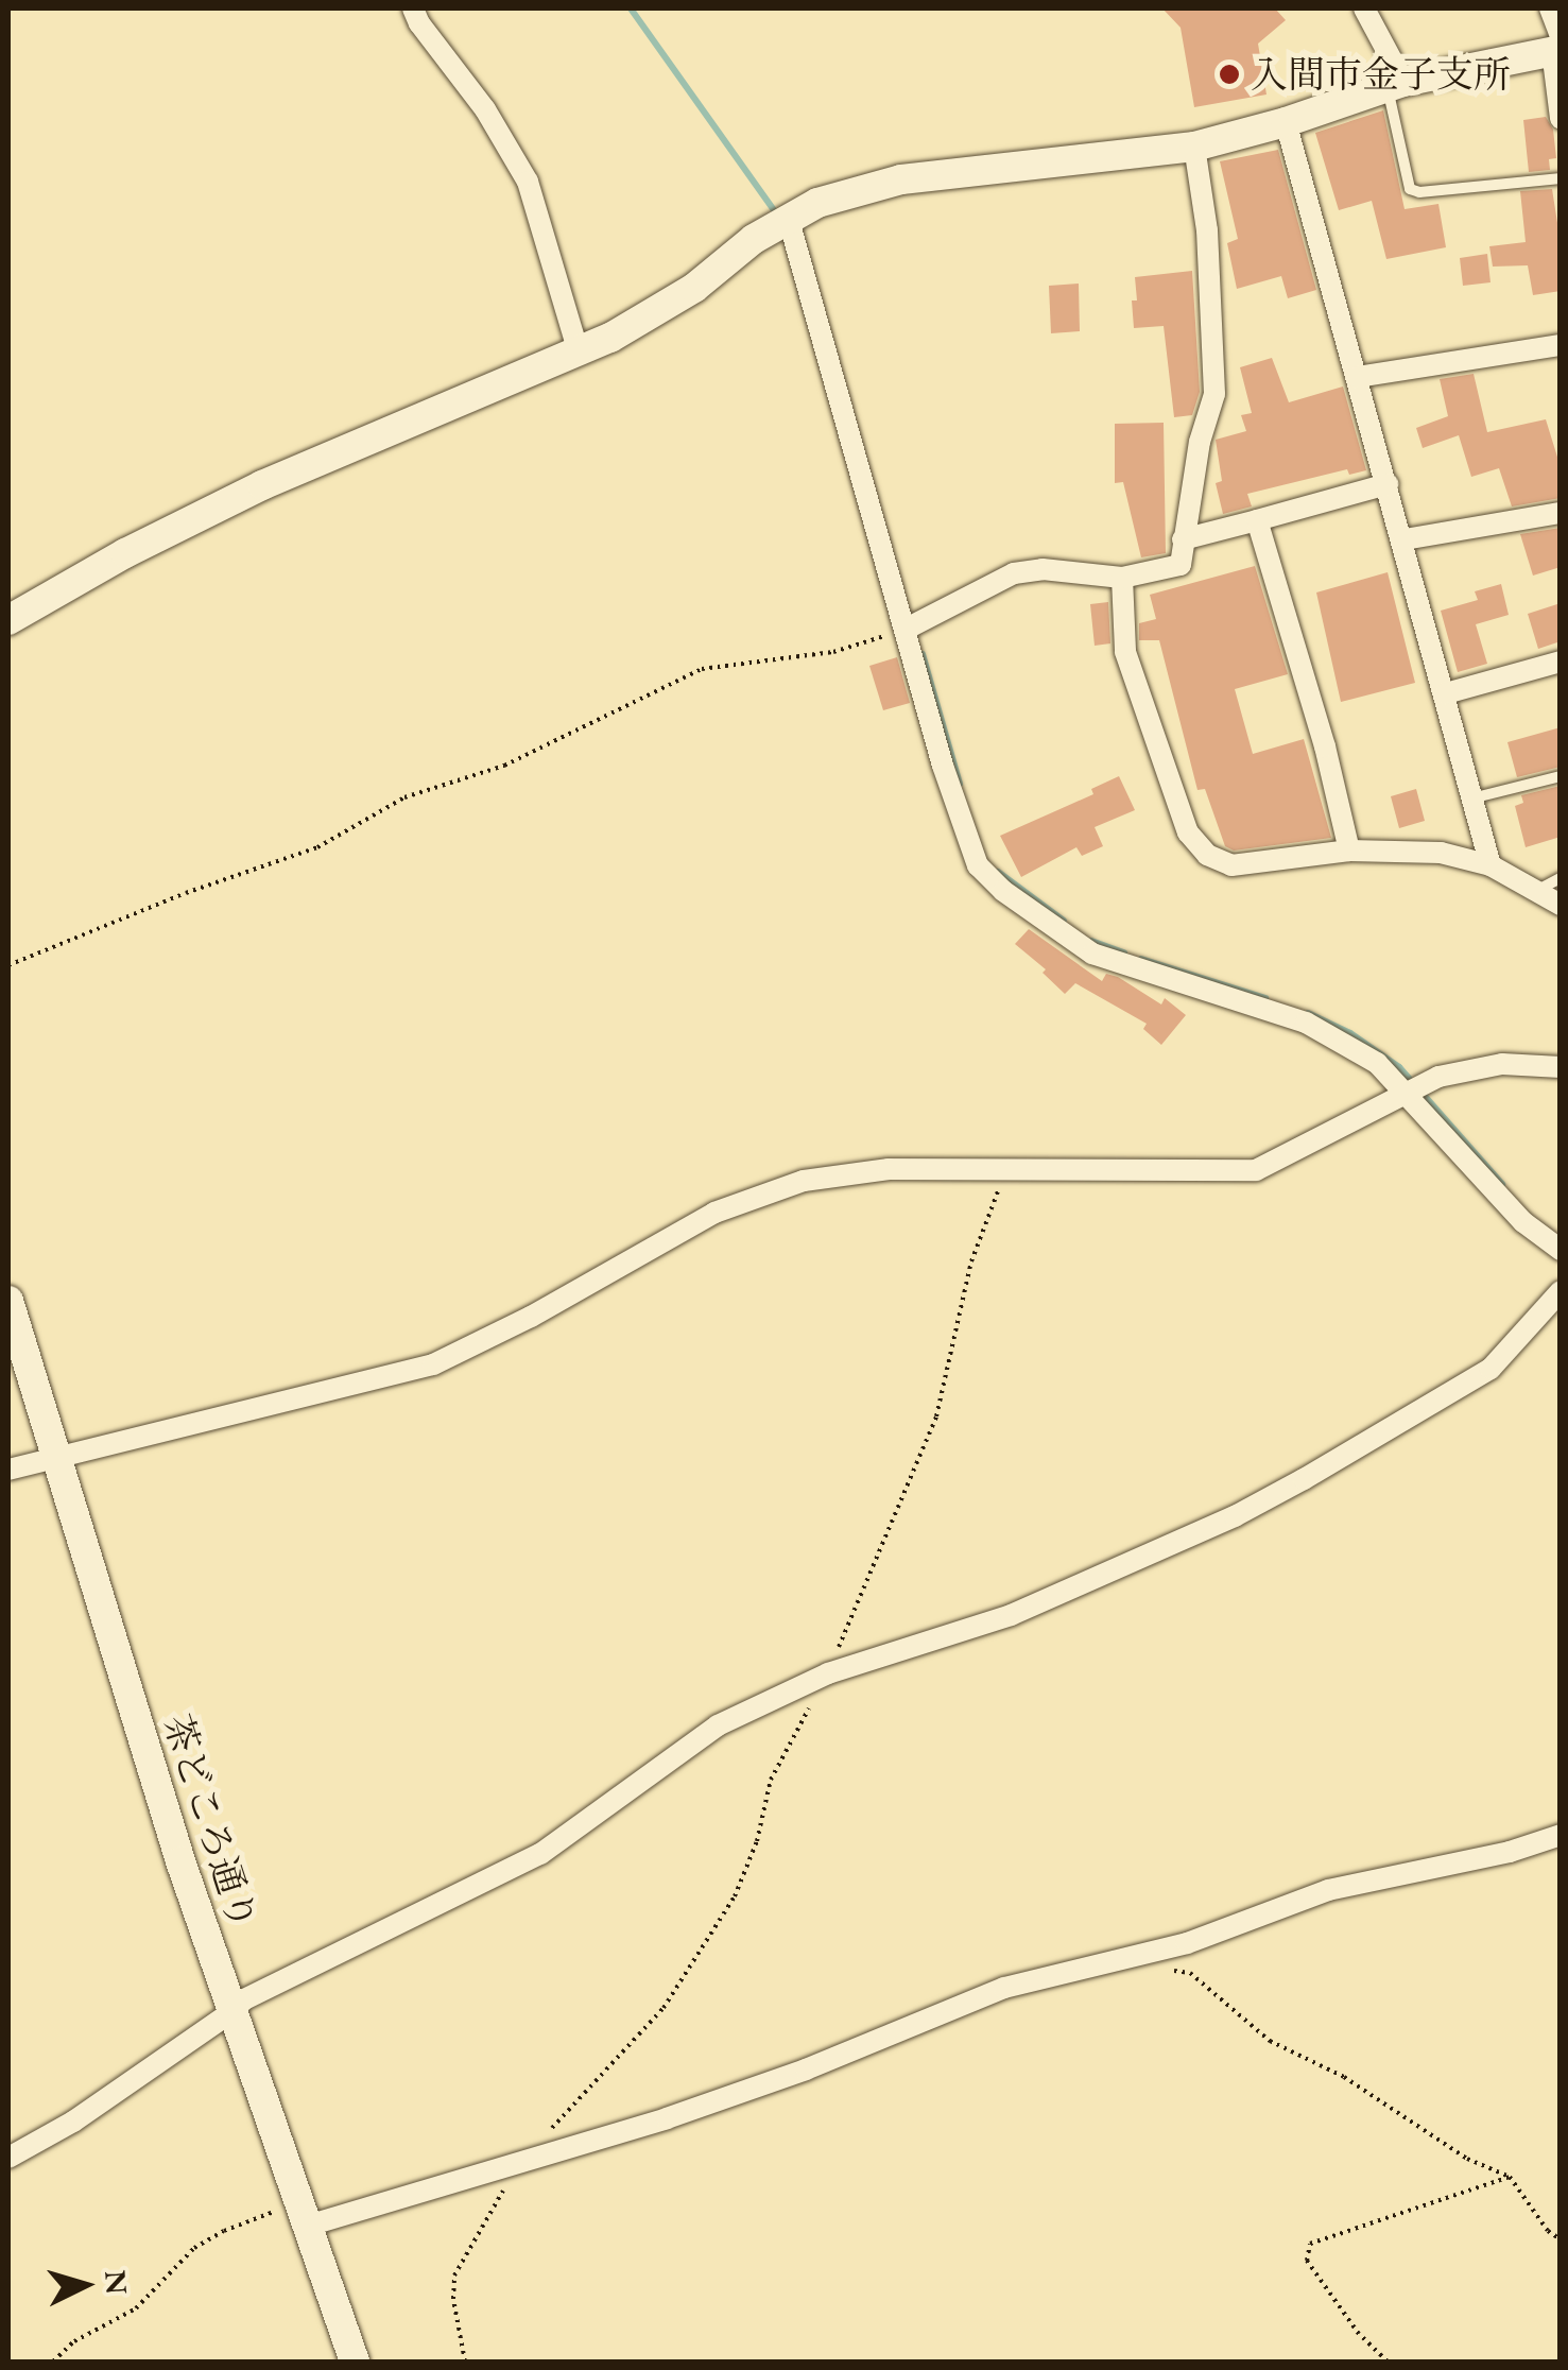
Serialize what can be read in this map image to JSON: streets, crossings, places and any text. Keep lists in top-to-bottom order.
{
  "streets": {
    "street": ["茶どころ通り"]
  },
  "places": ["入間市金子支所"],
  "north": "right"
}
